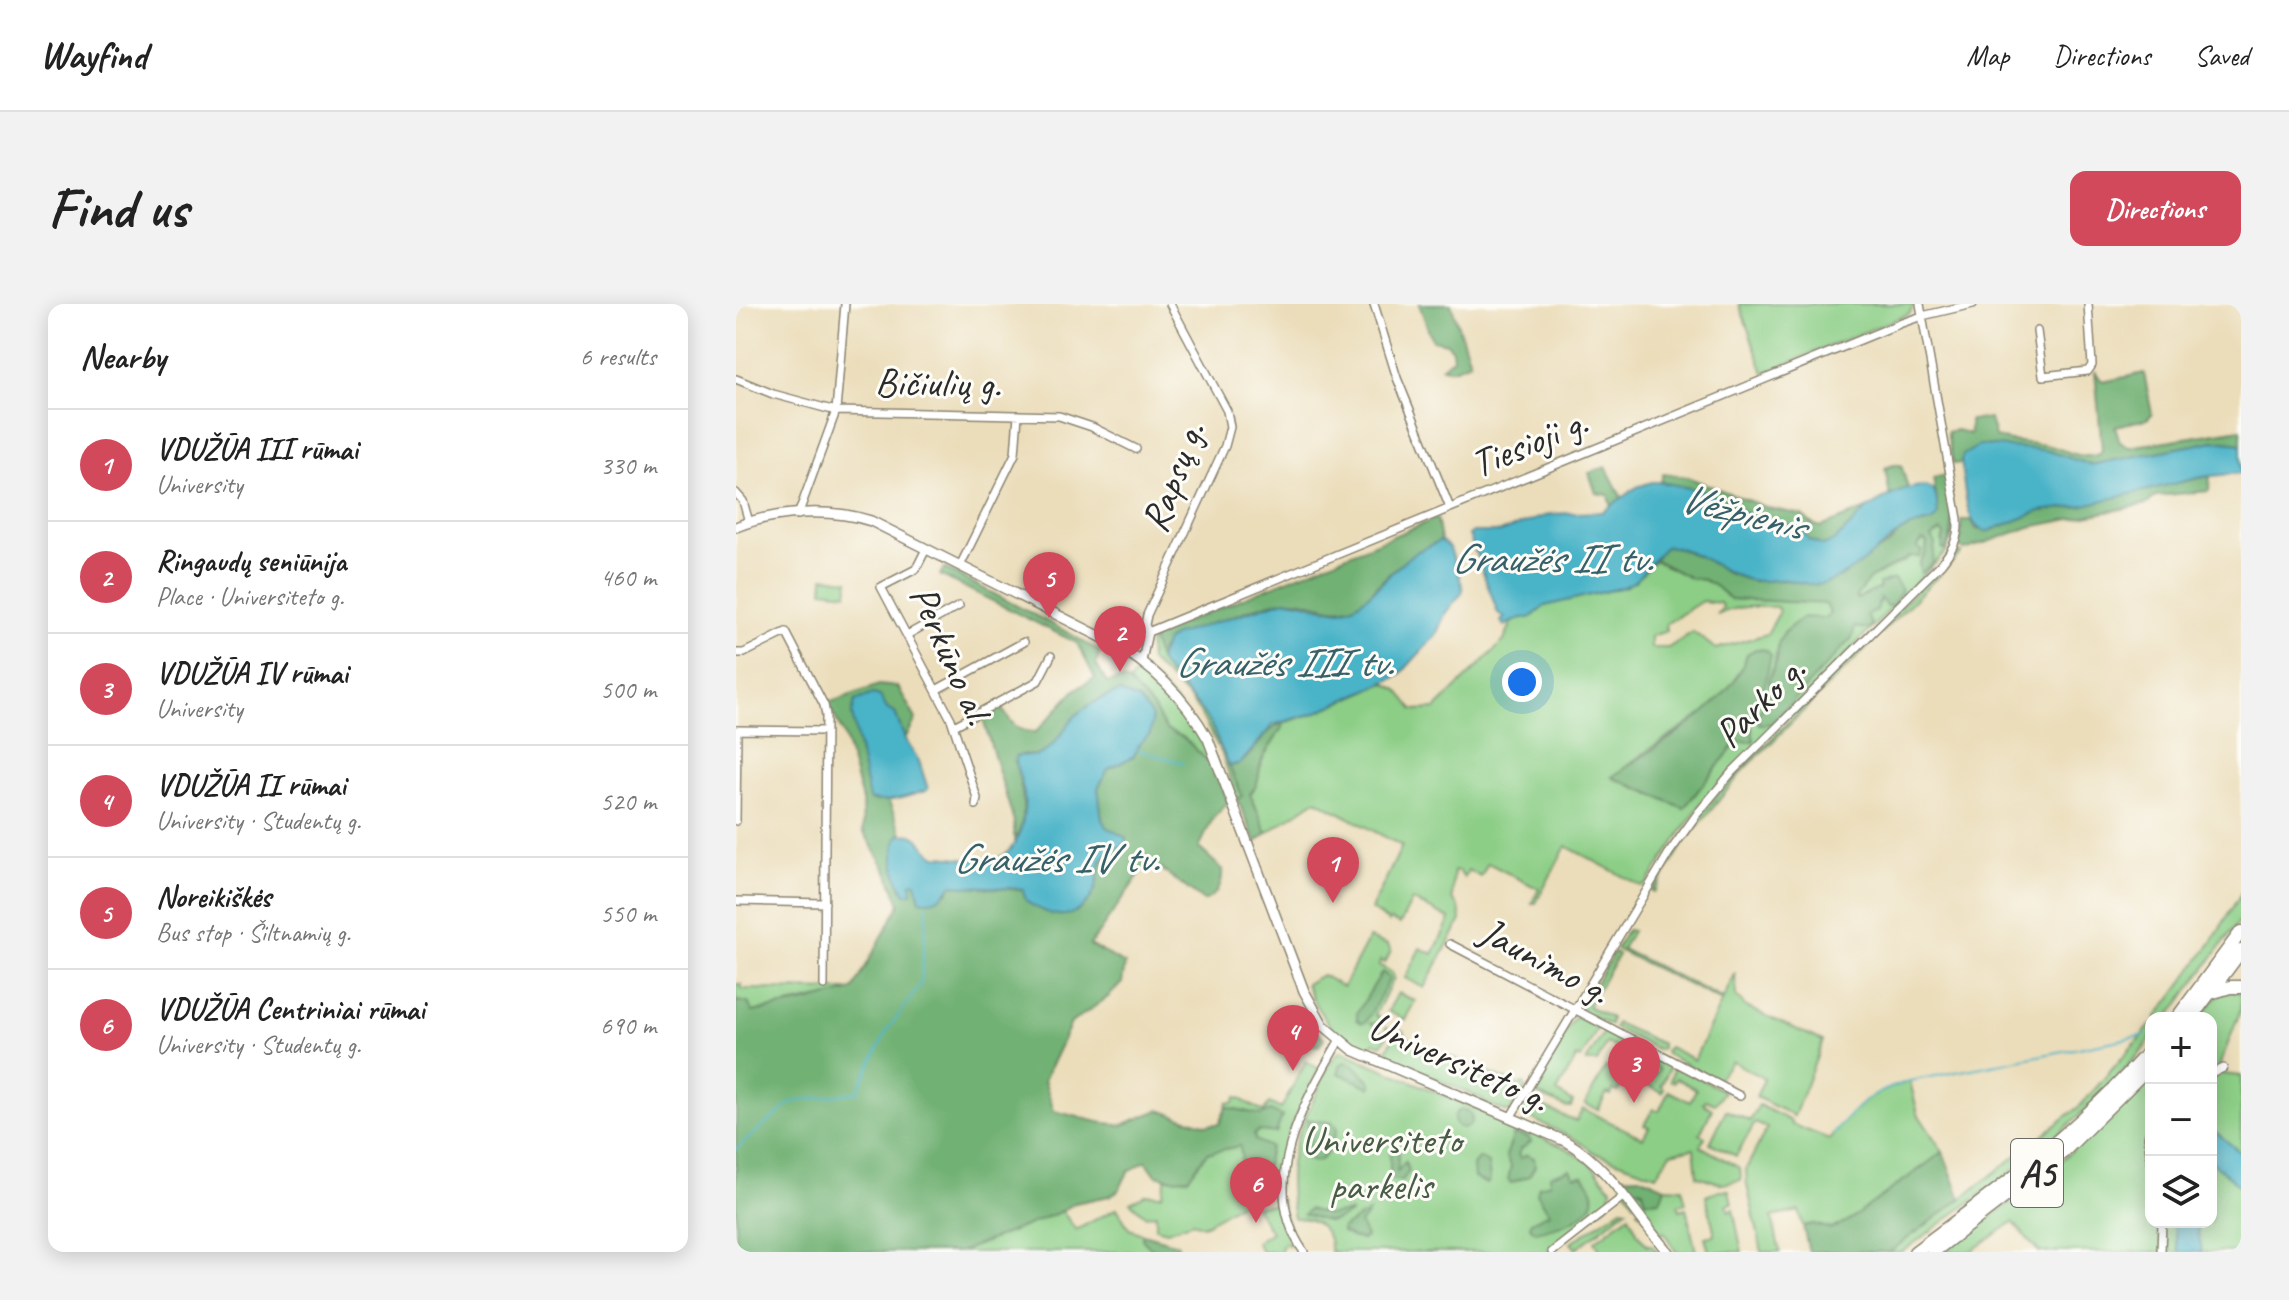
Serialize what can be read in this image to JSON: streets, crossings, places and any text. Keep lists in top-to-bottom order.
{
  "streets": {
    "highway": ["A5"],
    "main road": ["Universiteto g."],
    "street": [
      "Bičiulių g.",
      "Tiesioji g.",
      "Rapsų g.",
      "Perkūno al.",
      "Parko g.",
      "Jaunimo g."
    ]
  },
  "crossings": [
    ["Tiesioji g.", "Rapsų g."],
    ["Tiesioji g.", "Parko g."],
    ["Tiesioji g.", "Universiteto g."],
    ["Rapsų g.", "Universiteto g."],
    ["Perkūno al.", "Universiteto g."],
    ["Parko g.", "Jaunimo g."],
    ["Parko g.", "Universiteto g."]
  ],
  "water": [
    "Vėžpienis",
    "Graužės II tv.",
    "Graužės III tv.",
    "Graužės IV tv."
  ],
  "parks": ["Universiteto parkelis"],
  "page": {
    "header": "Wayfind",
    "nav": ["Map", "Directions", "Saved"],
    "buttons": "Directions",
    "title": "Find us",
    "heading": ["Nearby", "6 results"],
    "list": [
      {
        "mark": "1",
        "name": "VDUŽŪA III rūmai",
        "note": "University",
        "value": "330 m"
      },
      {
        "mark": "2",
        "name": "Ringaudų seniūnija",
        "note": "Place · Universiteto g.",
        "value": "460 m"
      },
      {
        "mark": "3",
        "name": "VDUŽŪA IV rūmai",
        "note": "University",
        "value": "500 m"
      },
      {
        "mark": "4",
        "name": "VDUŽŪA II rūmai",
        "note": "University · Studentų g.",
        "value": "520 m"
      },
      {
        "mark": "5",
        "name": "Noreikiškės",
        "note": "Bus stop · Šiltnamių g.",
        "value": "550 m"
      },
      {
        "mark": "6",
        "name": "VDUŽŪA Centriniai rūmai",
        "note": "University · Studentų g.",
        "value": "690 m"
      }
    ],
    "pins": [
      "5",
      "2",
      "1",
      "4",
      "3",
      "6"
    ],
    "map_buttons": ["+", "−"]
  }
}
